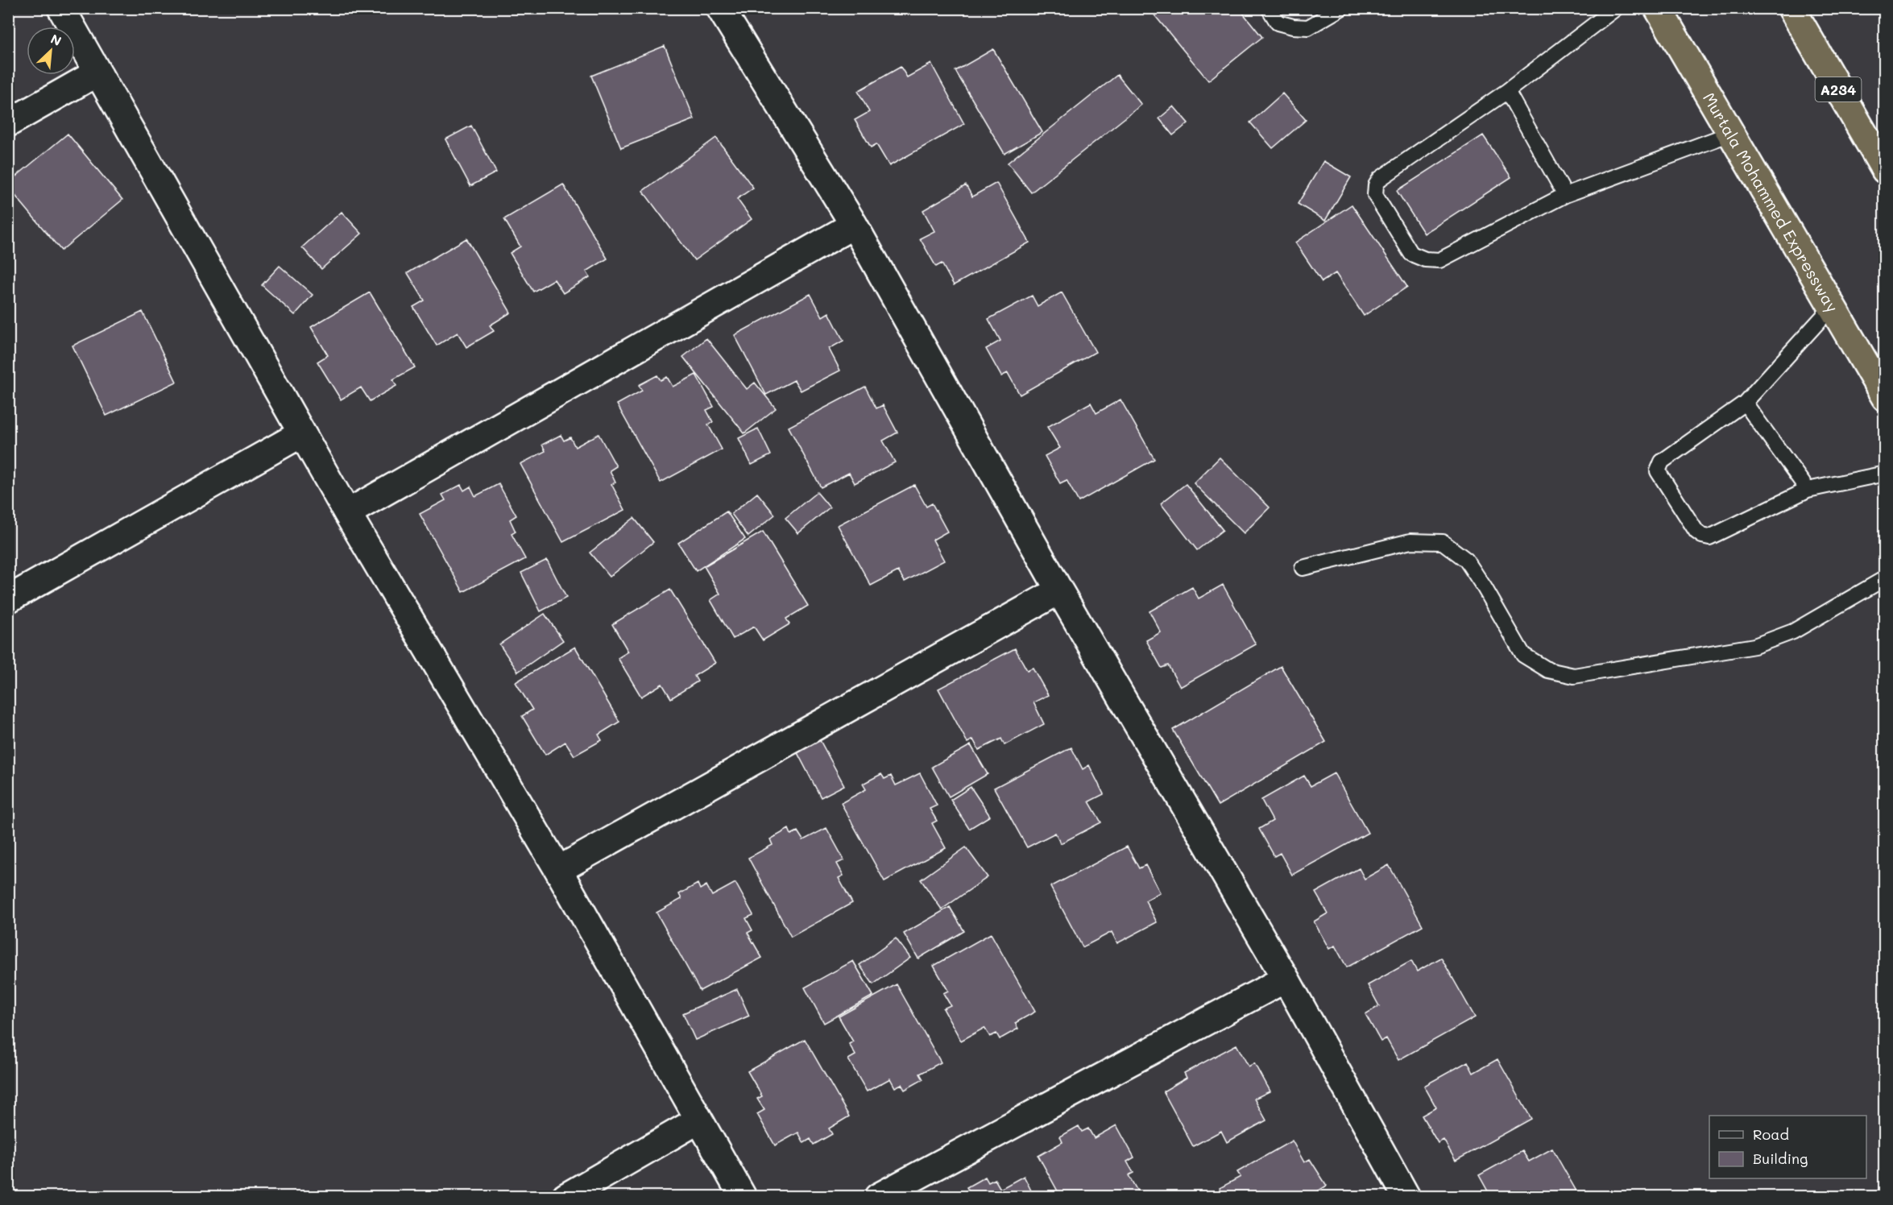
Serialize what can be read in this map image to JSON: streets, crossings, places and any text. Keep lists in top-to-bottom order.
{
  "streets": {
    "highway": ["A234", "Murtala Mohammed Expressway"]
  },
  "legend": ["Road", "Building"],
  "north": "top right"
}
